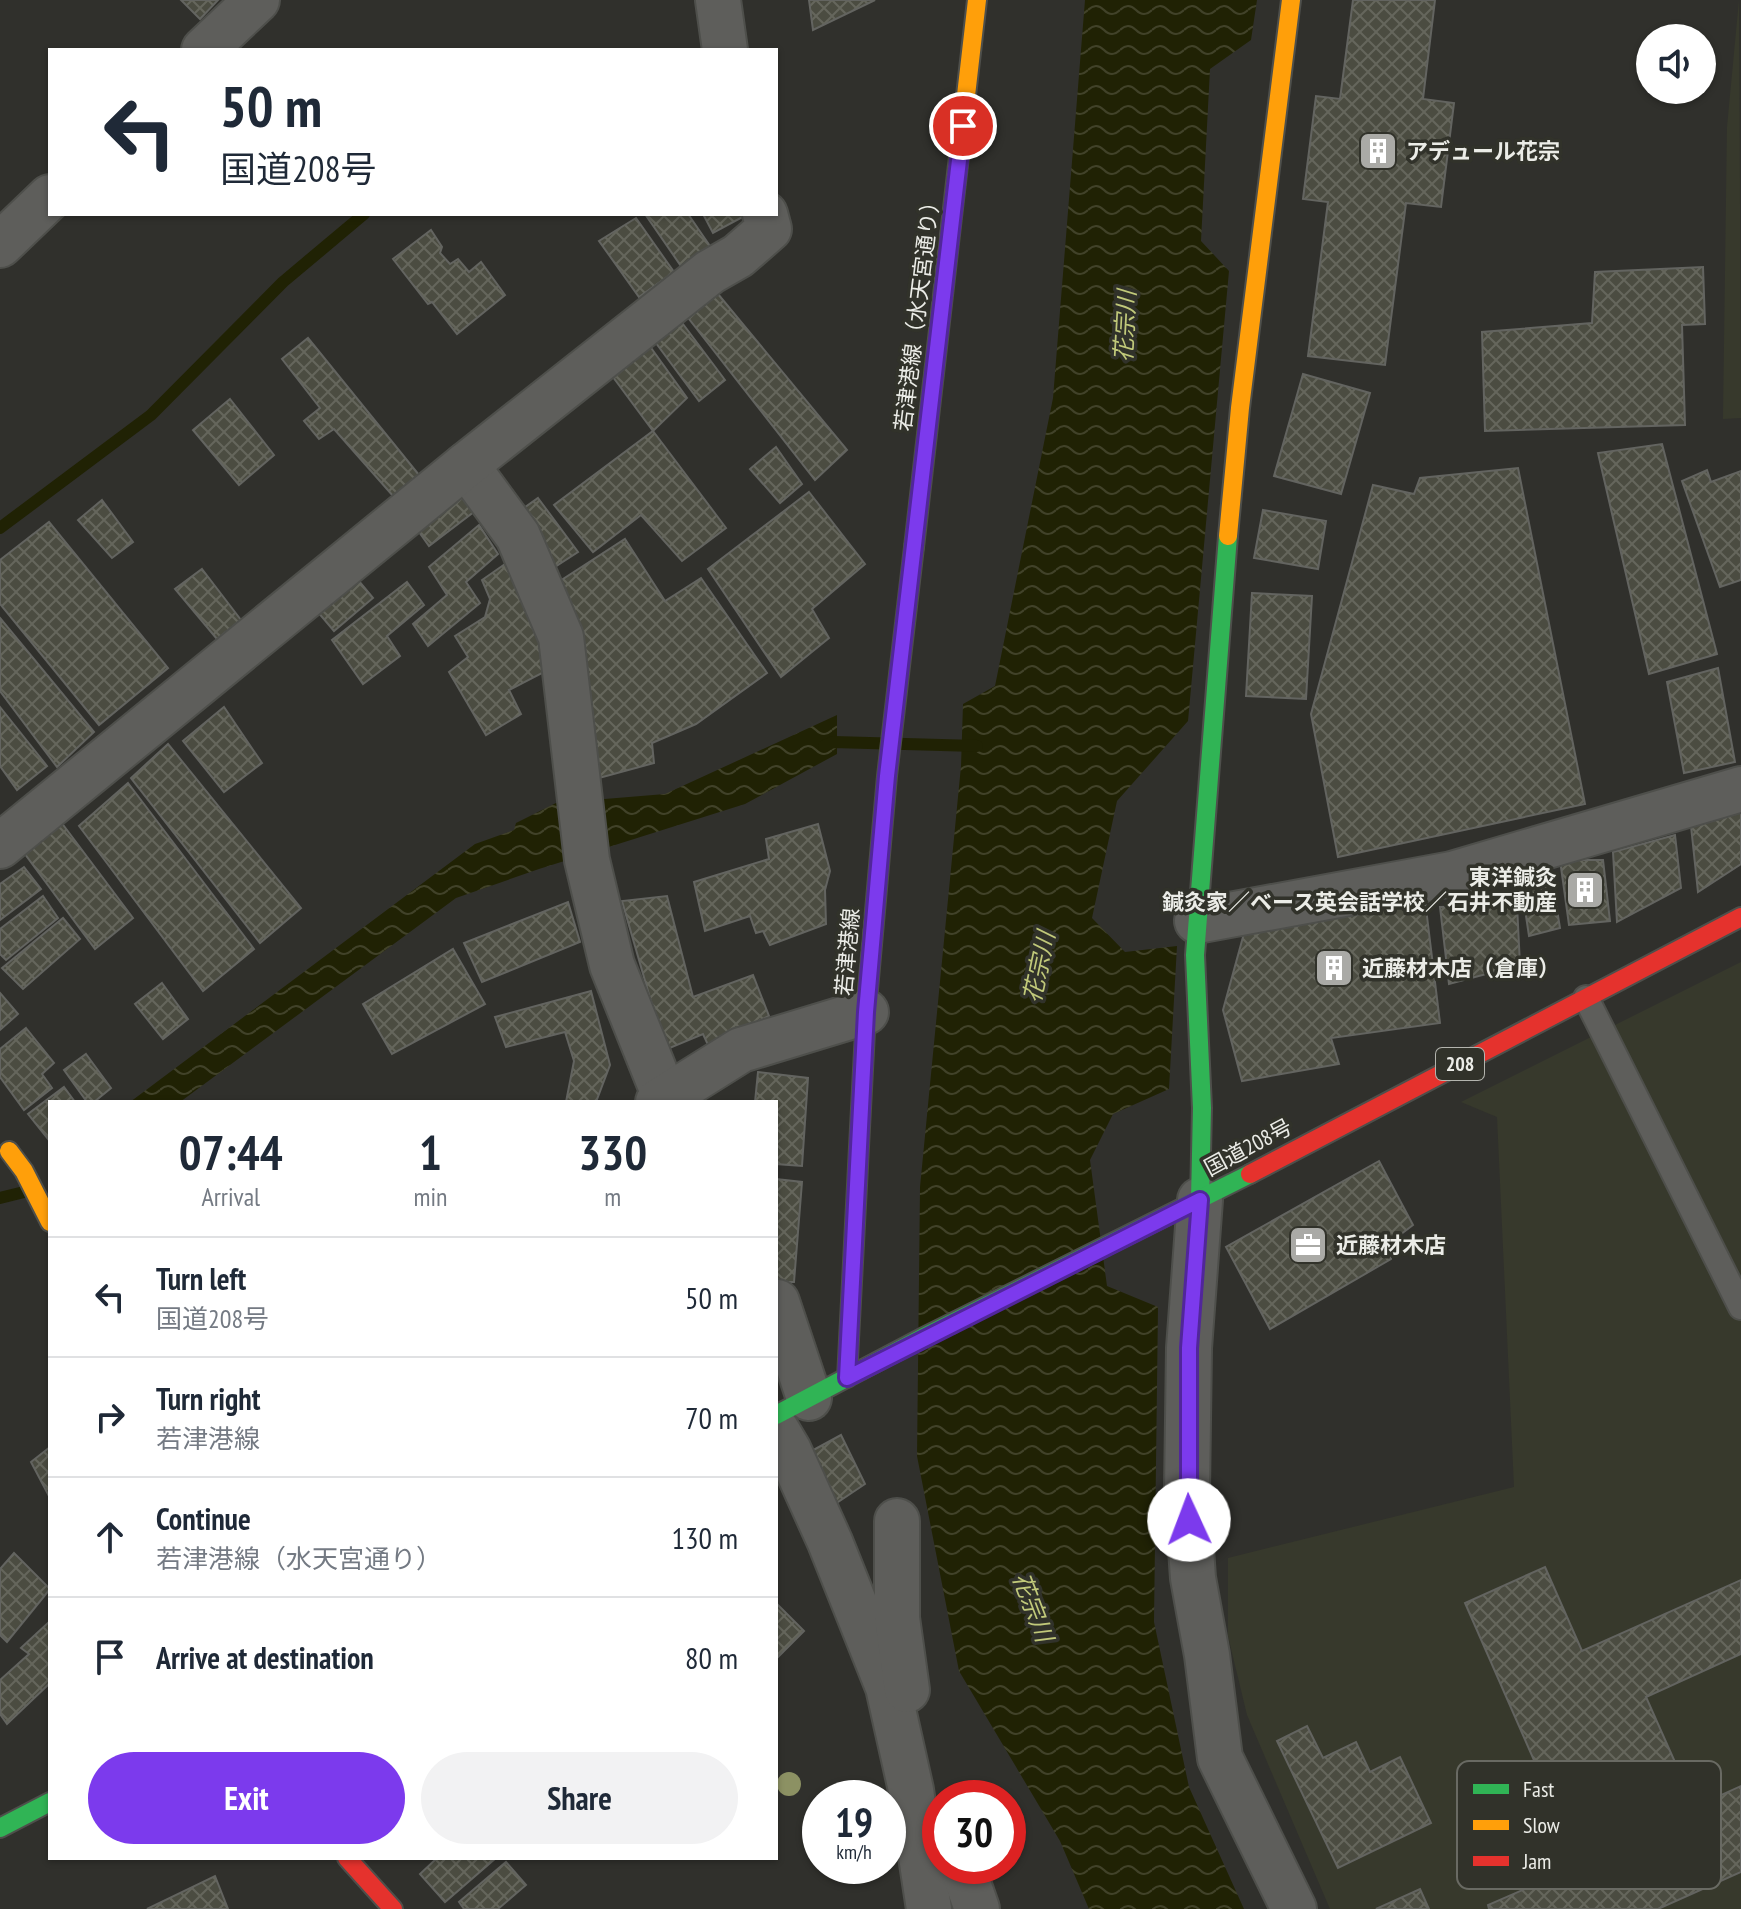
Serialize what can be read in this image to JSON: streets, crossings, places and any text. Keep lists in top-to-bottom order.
{
  "streets": {
    "main road": [
      "若津港線（水天宮通り）",
      "若津港線",
      "208",
      "国道208号"
    ]
  },
  "crossings": [
    ["若津港線（水天宮通り）", "若津港線"],
    ["若津港線", "国道208号"]
  ],
  "water": ["花宗川"],
  "places": {
    "building": ["アデュール花宗", "東洋鍼灸 鍼灸家／ベース英会話学校／石井不動産", "近藤材木店（倉庫）"],
    "office": ["近藤材木店"]
  },
  "legend": ["Fast", "Slow", "Jam"],
  "page": {
    "turn": ["50 m", "国道208号"],
    "eta": [
      "07:44",
      "Arrival",
      "1",
      "min",
      "330",
      "m"
    ],
    "list": [
      {
        "name": "Turn left",
        "note": "国道208号",
        "value": "50 m"
      },
      {
        "name": "Turn right",
        "note": "若津港線",
        "value": "70 m"
      },
      {
        "name": "Continue",
        "note": "若津港線（水天宮通り）",
        "value": "130 m"
      },
      {
        "name": "Arrive at destination",
        "value": "80 m"
      }
    ],
    "buttons": ["Exit", "Share"],
    "speed": "19 km/h",
    "limit": "30"
  }
}
